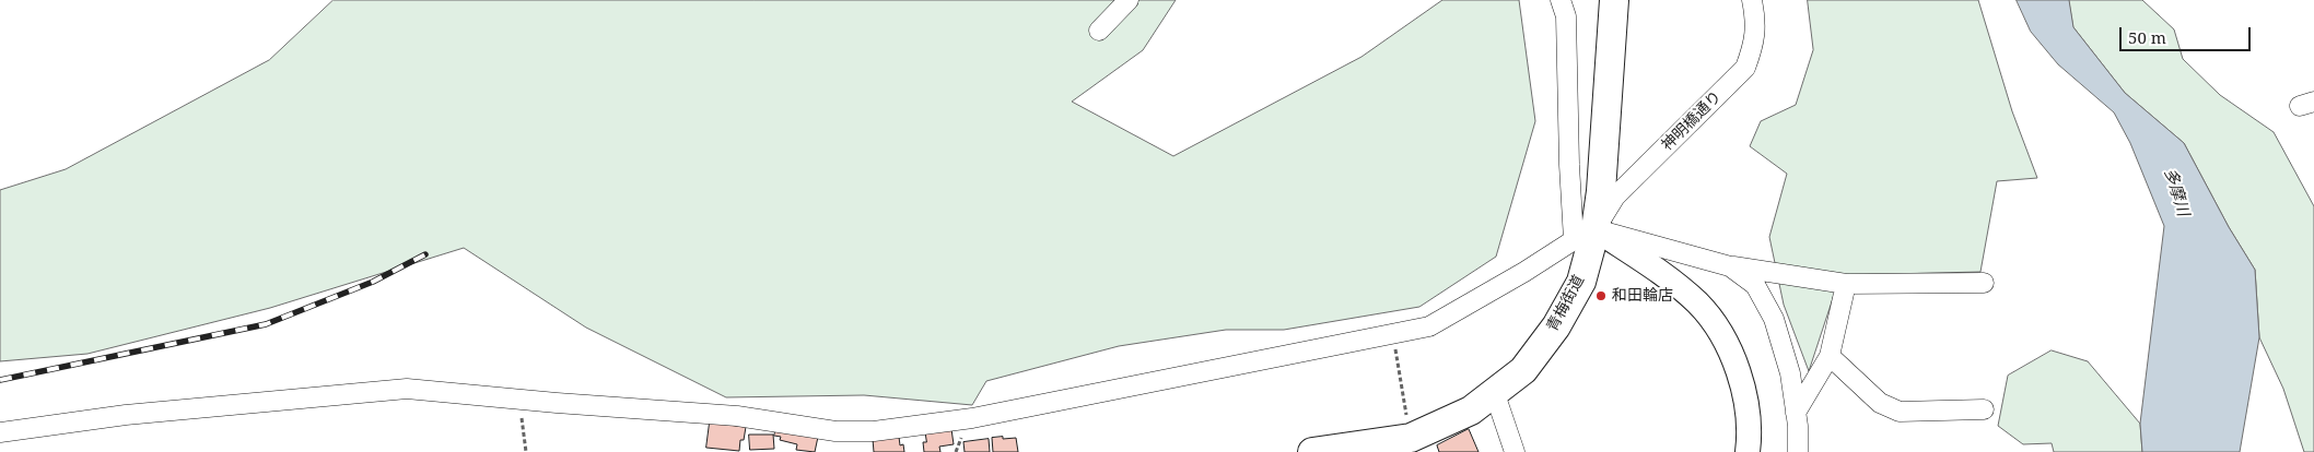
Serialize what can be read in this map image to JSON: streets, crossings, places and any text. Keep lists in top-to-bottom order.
{
  "streets": {
    "highway": ["青梅街道"],
    "street": ["神明橋通り"]
  },
  "crossings": [
    ["神明橋通り", "青梅街道"]
  ],
  "water": ["多摩川"],
  "places": ["和田輪店"],
  "scale_bar": "50 m"
}
